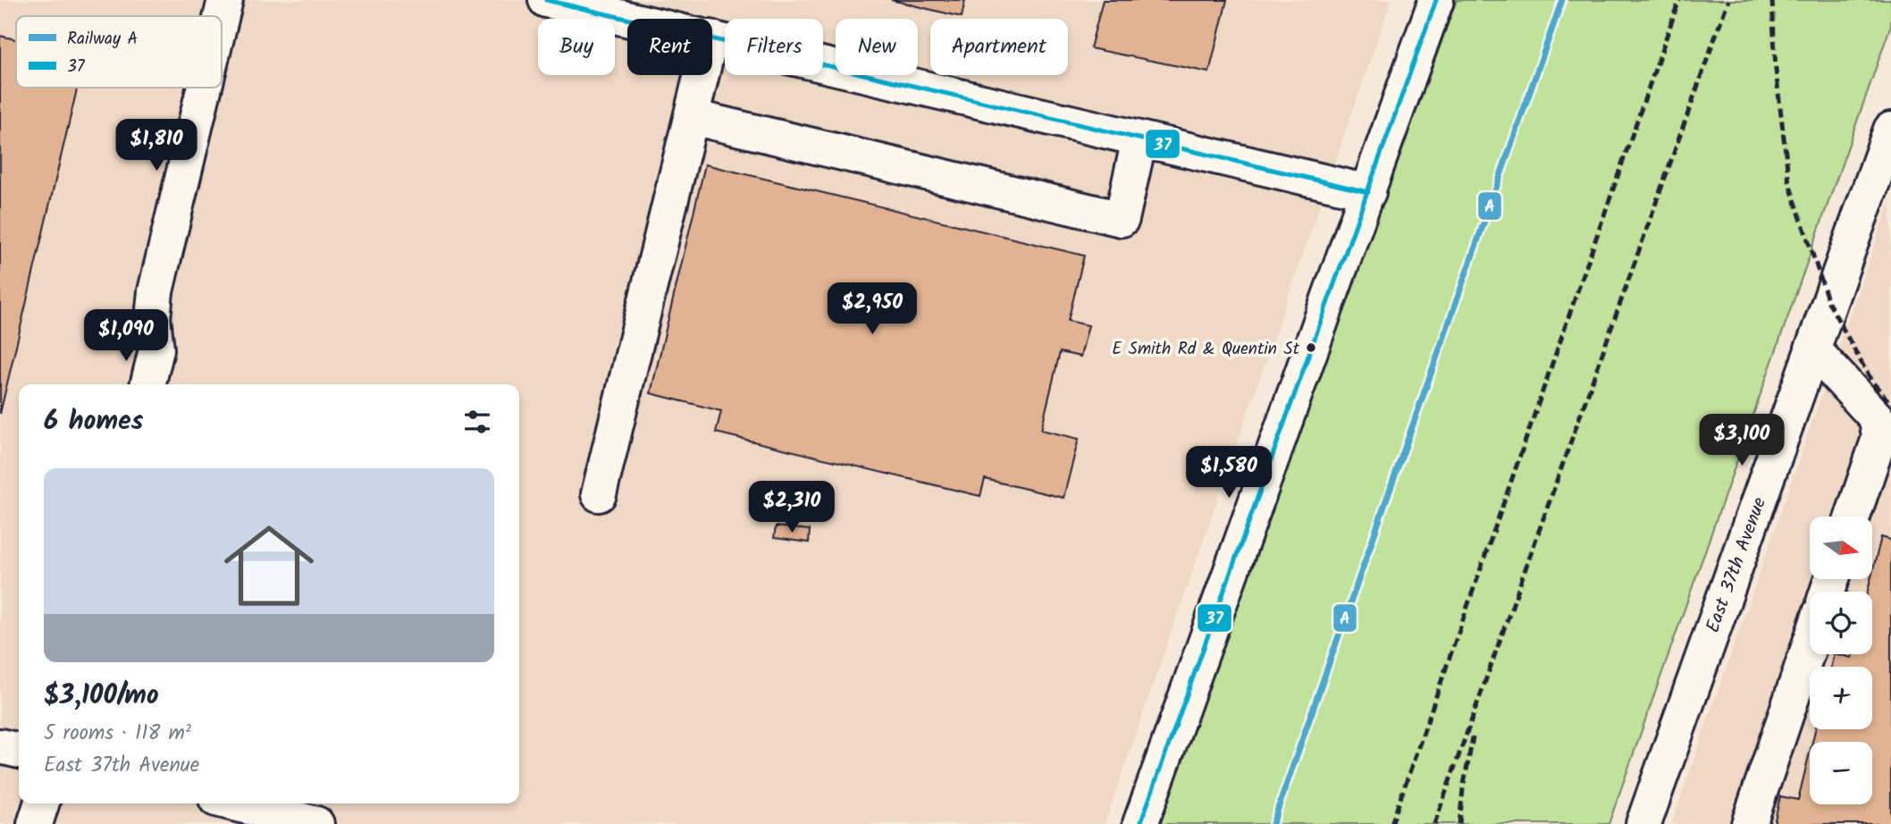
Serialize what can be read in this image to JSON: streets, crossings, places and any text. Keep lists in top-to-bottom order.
{
  "streets": {
    "street": ["East 37th Avenue"]
  },
  "places": ["E Smith Rd & Quentin St"],
  "lines": ["rail line A", "transit line 37"],
  "legend": ["Railway A", "37"],
  "north": "right",
  "page": {
    "chip": [
      "Buy",
      "Rent",
      "Filters",
      "New",
      "Apartment"
    ],
    "price": [
      "$1,810",
      "$2,950",
      "$1,090",
      "$3,100",
      "$1,580",
      "$2,310"
    ],
    "heading": "6 homes",
    "list": [
      {
        "name": "$3,100/mo",
        "note": "5 rooms · 118 m² · East 37th Avenue"
      }
    ],
    "map_buttons": ["+", "−"]
  }
}
